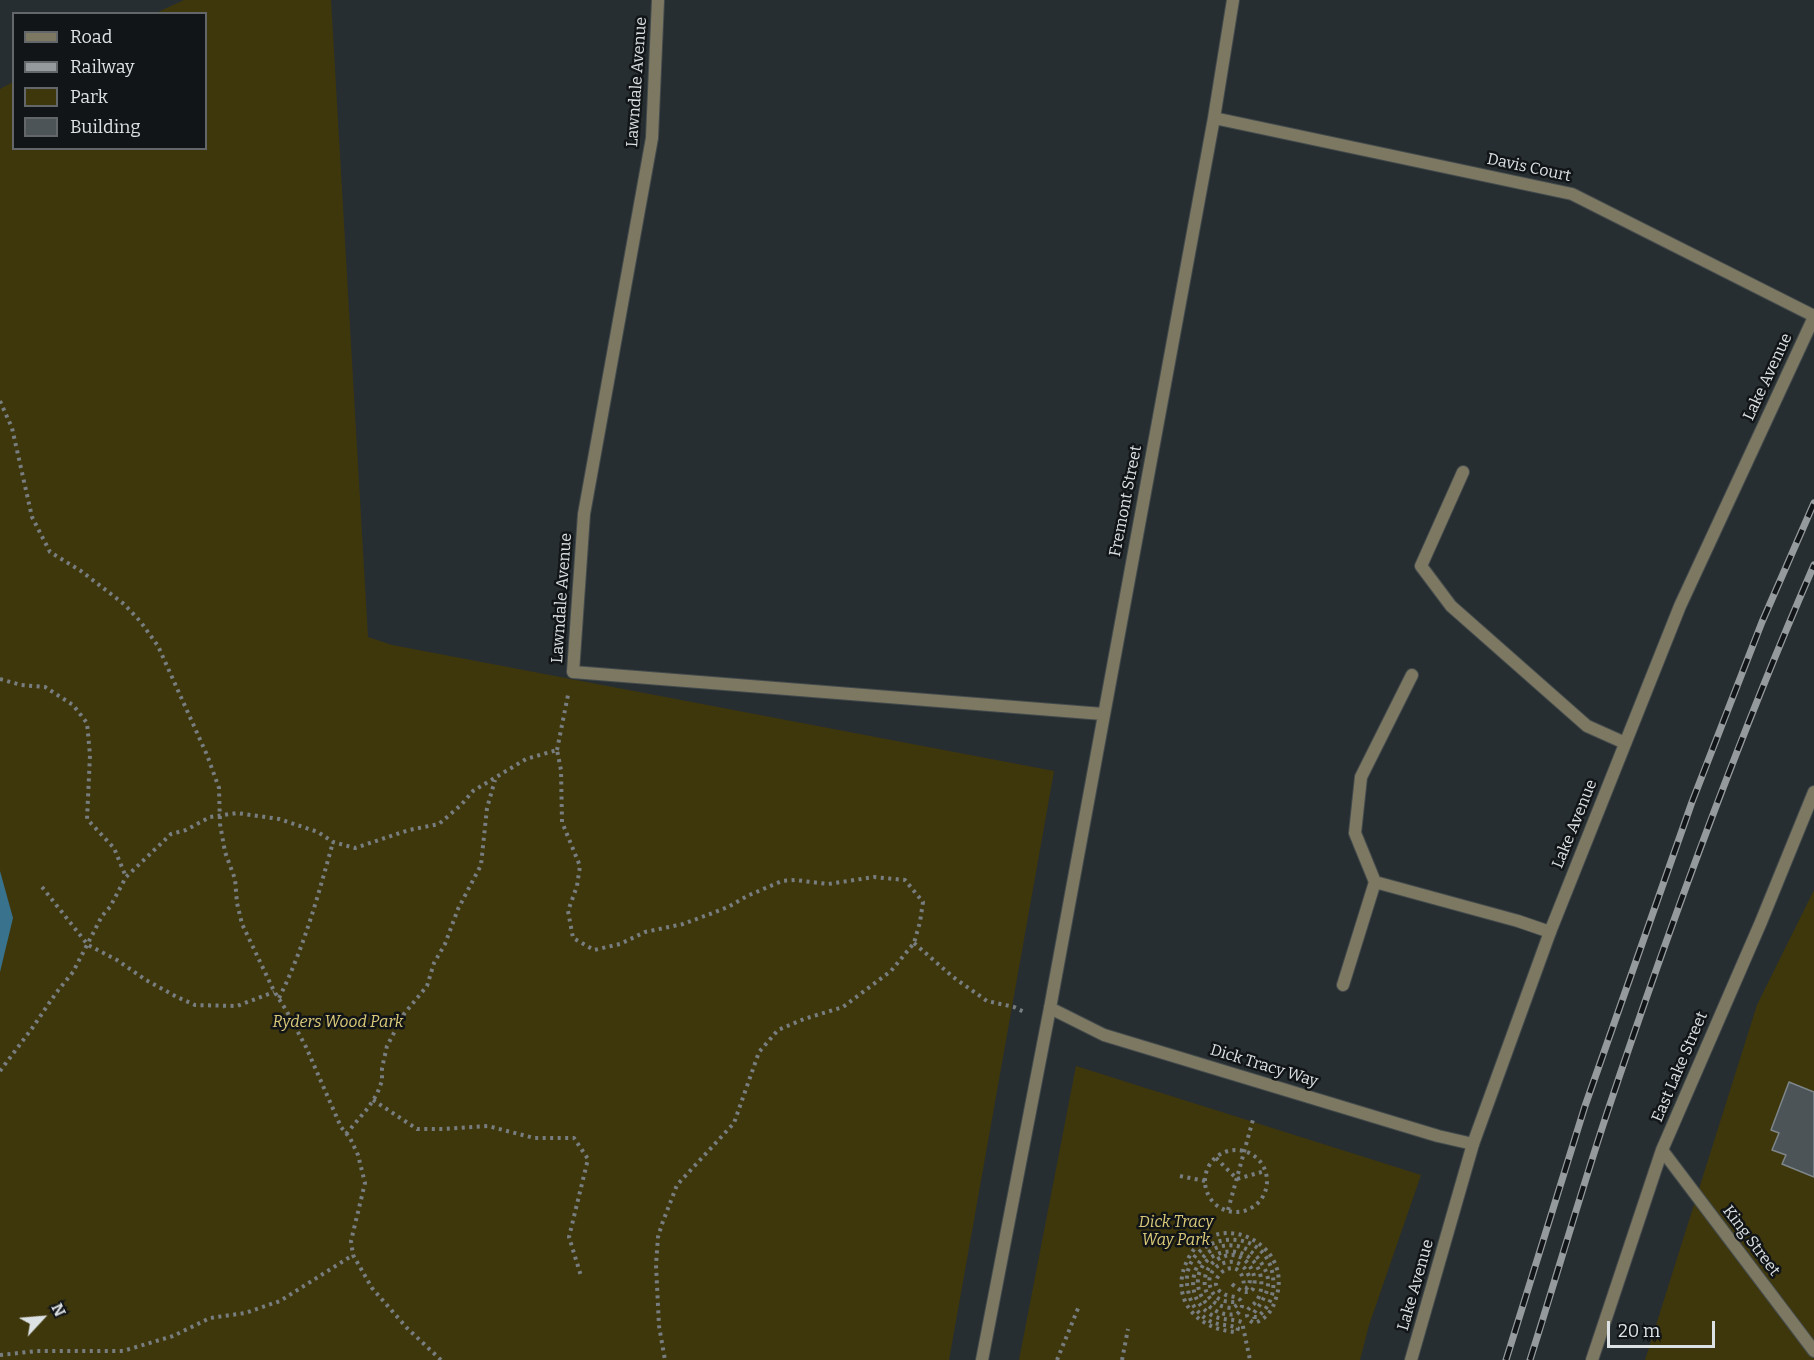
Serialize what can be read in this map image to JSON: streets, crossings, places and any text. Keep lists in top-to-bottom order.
{
  "streets": {
    "street": [
      "Lawndale Avenue",
      "Davis Court",
      "Lake Avenue",
      "Fremont Street",
      "Dick Tracy Way",
      "East Lake Street",
      "King Street"
    ]
  },
  "crossings": [
    ["Lawndale Avenue", "Fremont Street"],
    ["Davis Court", "Lake Avenue"],
    ["Davis Court", "Fremont Street"],
    ["Lake Avenue", "Dick Tracy Way"],
    ["Fremont Street", "Dick Tracy Way"],
    ["East Lake Street", "King Street"]
  ],
  "parks": ["Ryders Wood Park", "Dick Tracy Way Park"],
  "legend": [
    "Road",
    "Railway",
    "Park",
    "Building"
  ],
  "scale_bar": "20 m",
  "north": "top right"
}
